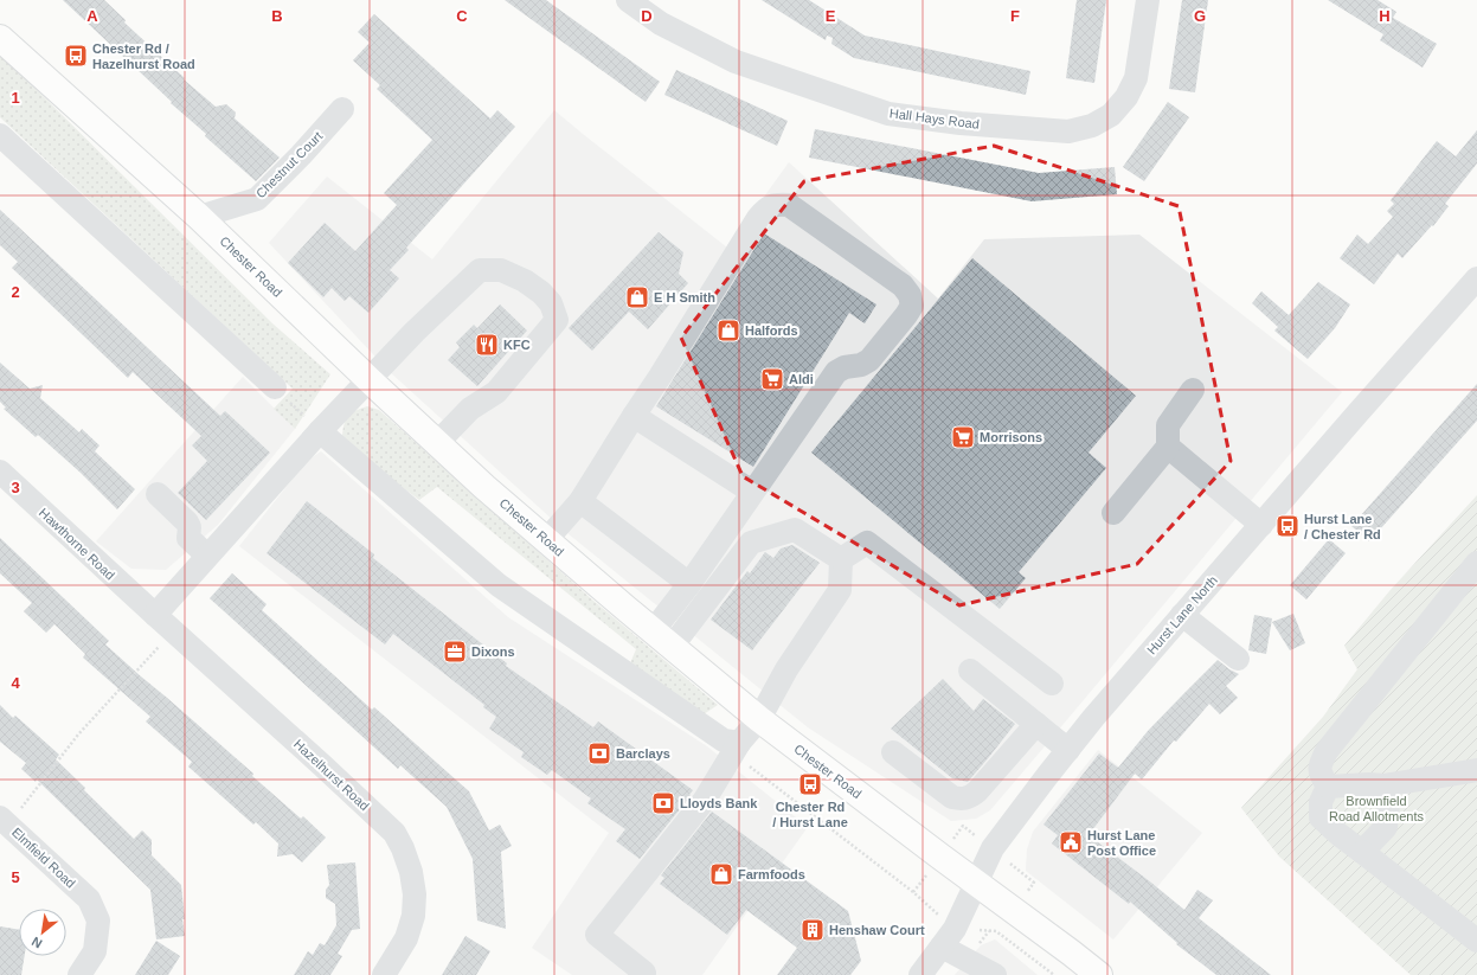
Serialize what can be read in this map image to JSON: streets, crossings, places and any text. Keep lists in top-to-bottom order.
{
  "streets": {
    "main road": ["Chester Road"],
    "street": [
      "Hall Hays Road",
      "Chestnut Court",
      "Hawthorne Road",
      "Hurst Lane North",
      "Hazelhurst Road",
      "Elmfield Road"
    ]
  },
  "crossings": [
    ["Chestnut Court", "Chester Road"],
    ["Chester Road", "Hurst Lane North"],
    ["Hawthorne Road", "Hazelhurst Road"]
  ],
  "parks": ["Brownfield Road Allotments"],
  "places": {
    "bus stop": ["Chester Rd / Hazelhurst Road", "Hurst Lane / Chester Rd", "Chester Rd / Hurst Lane"],
    "shop": ["E H Smith", "Halfords", "Farmfoods"],
    "restaurant": ["KFC"],
    "supermarket": ["Aldi", "Morrisons"],
    "office": ["Dixons"],
    "bank": ["Barclays", "Lloyds Bank"],
    "public building": ["Hurst Lane Post Office"],
    "building": ["Henshaw Court"]
  },
  "north": "bottom left",
  "grid": {
    "columns": [
      "A",
      "B",
      "C",
      "D",
      "E",
      "F",
      "G",
      "H"
    ],
    "rows": [
      "1",
      "2",
      "3",
      "4",
      "5"
    ]
  }
}
